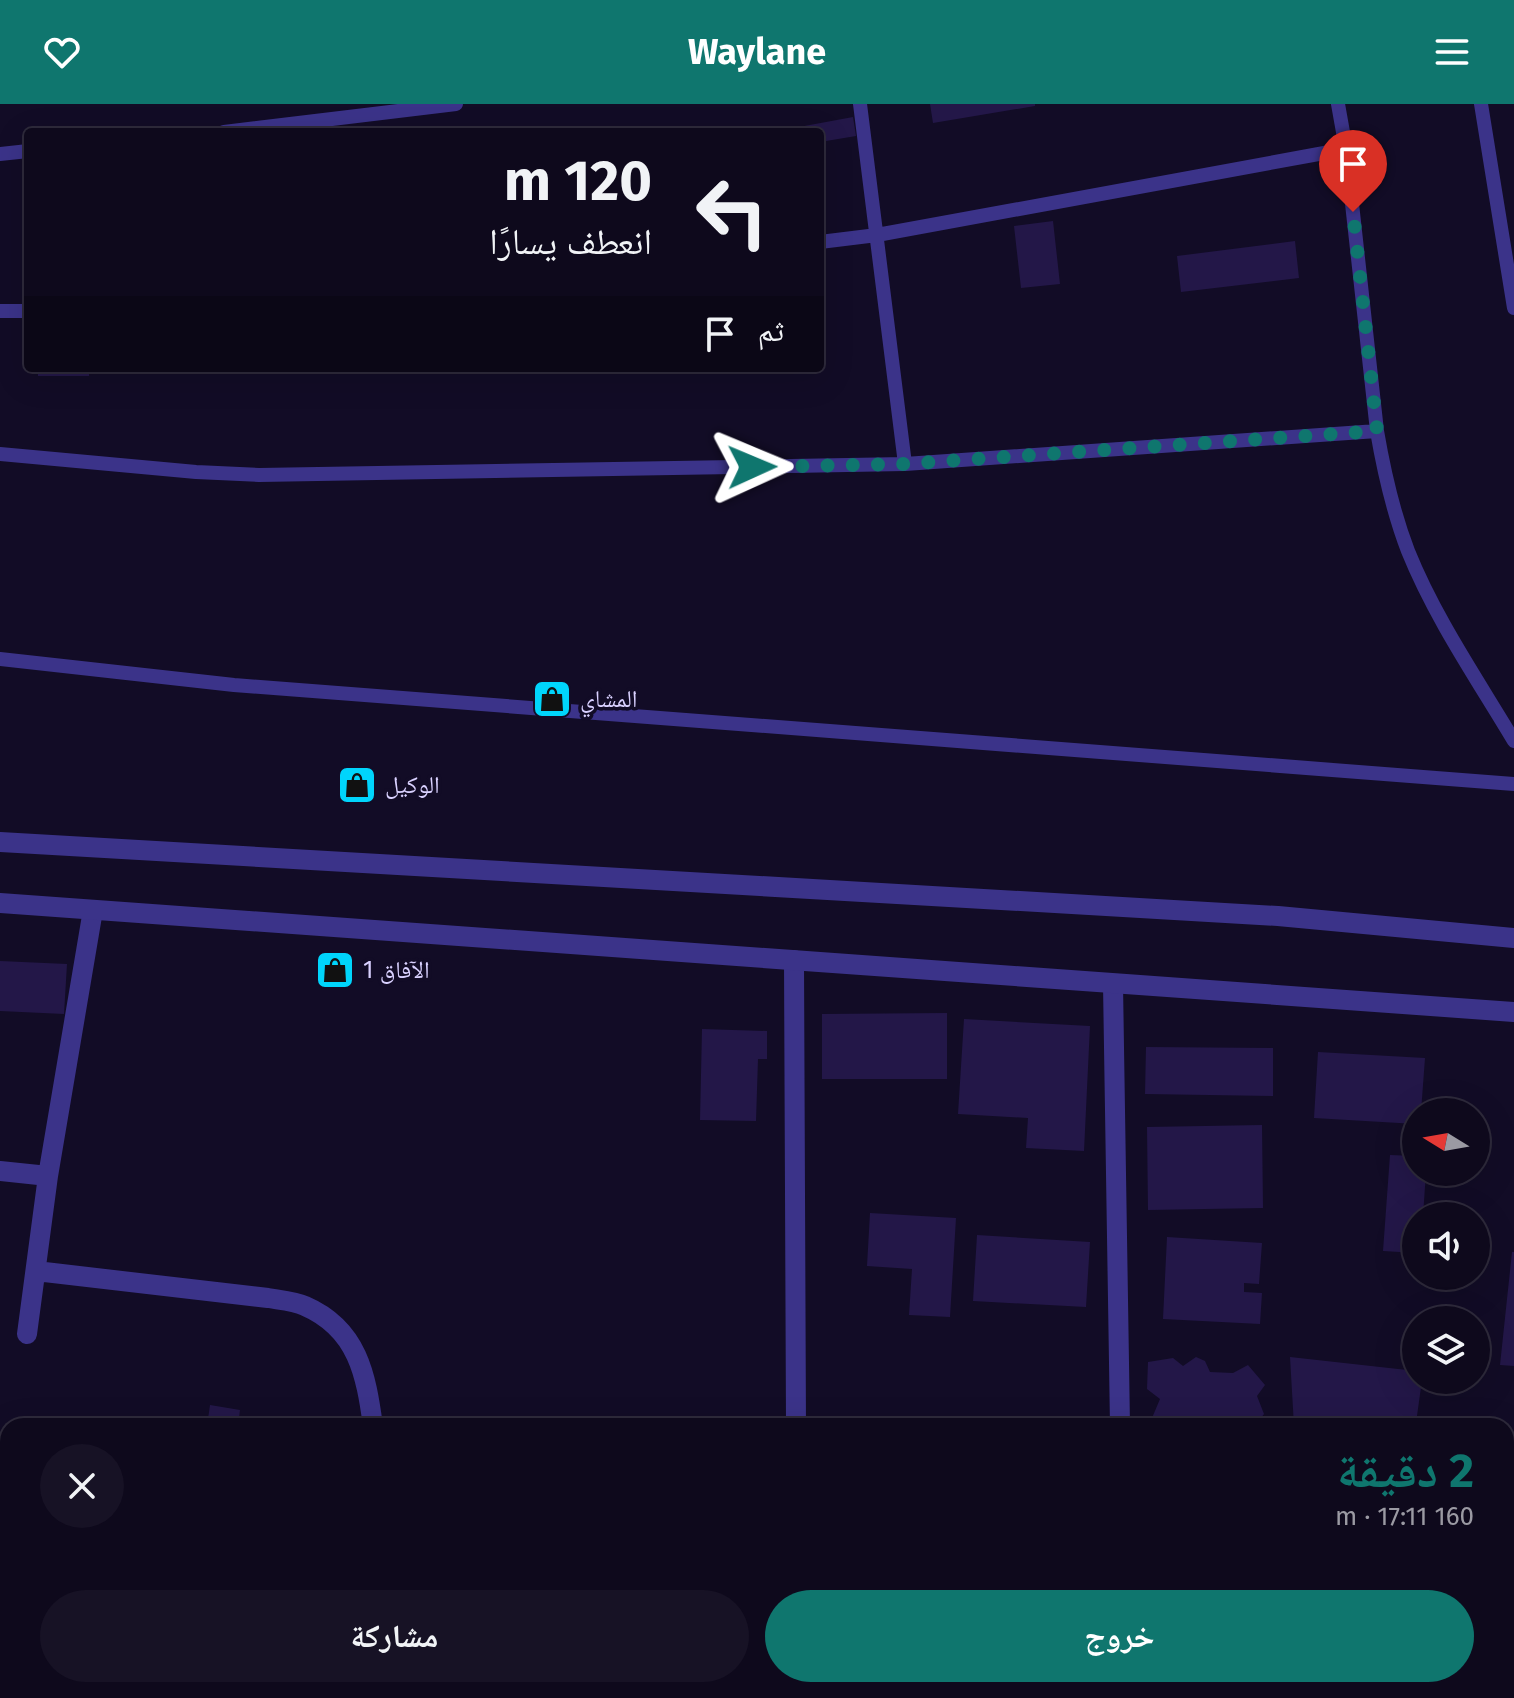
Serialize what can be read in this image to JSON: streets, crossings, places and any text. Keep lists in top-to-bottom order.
{
  "places": {
    "shop": ["المشاي", "الوكيل", "الآفاق 1"]
  },
  "north": "left",
  "page": {
    "header": "Waylane",
    "turn": ["120 m", "انعطف يسارًا"],
    "then": "ثم",
    "heading": ["2 دقيقة", "160 m · 17:11"],
    "buttons": ["خروج", "مشاركة"]
  }
}
